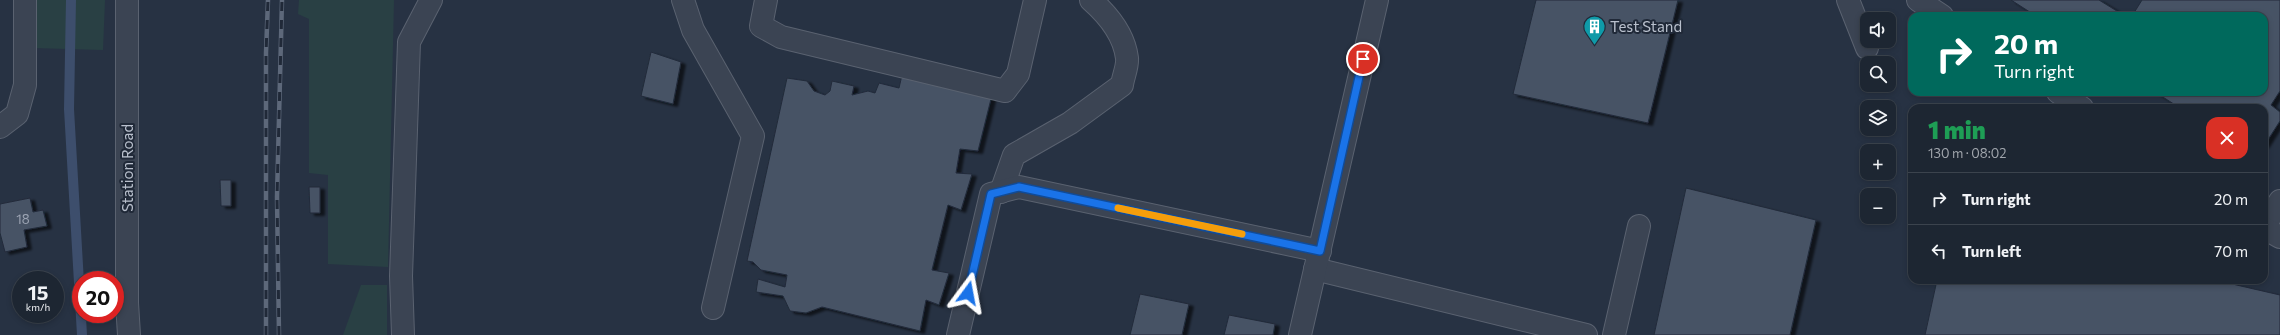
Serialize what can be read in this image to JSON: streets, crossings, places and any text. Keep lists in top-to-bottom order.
{
  "streets": {
    "street": ["Station Road"]
  },
  "places": {
    "building": ["Test Stand"]
  },
  "house_numbers": ["18"],
  "page": {
    "map_buttons": ["+", "−"],
    "turn": ["20 m", "Turn right"],
    "heading": ["1 min", "130 m · 08:02"],
    "list": [
      {
        "name": "Turn right",
        "value": "20 m"
      },
      {
        "name": "Turn left",
        "value": "70 m"
      }
    ],
    "speed": "15 km/h",
    "limit": "20"
  }
}
